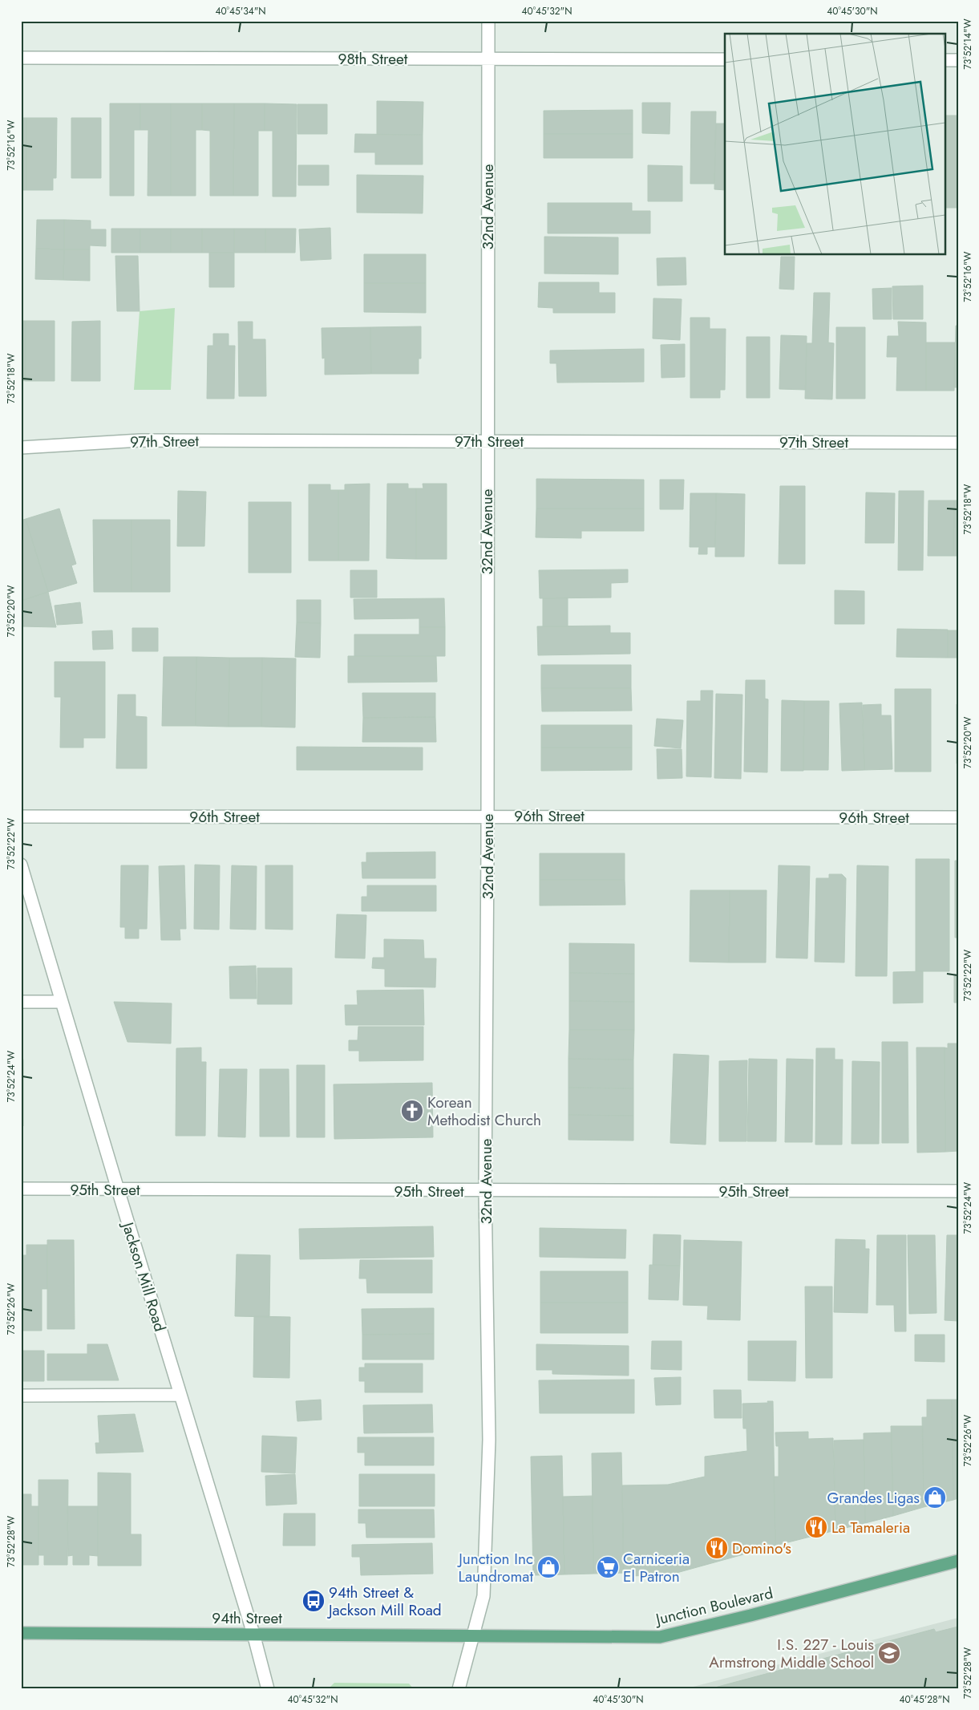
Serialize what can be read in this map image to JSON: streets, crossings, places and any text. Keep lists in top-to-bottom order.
{
  "streets": {
    "main road": ["Junction Boulevard", "94th Street"],
    "street": [
      "98th Street",
      "32nd Avenue",
      "97th Street",
      "96th Street",
      "95th Street",
      "Jackson Mill Road"
    ]
  },
  "crossings": [
    ["98th Street", "32nd Avenue"],
    ["32nd Avenue", "97th Street"],
    ["32nd Avenue", "96th Street"],
    ["32nd Avenue", "95th Street"],
    ["32nd Avenue", "Junction Boulevard"],
    ["32nd Avenue", "94th Street"],
    ["95th Street", "Jackson Mill Road"],
    ["Jackson Mill Road", "94th Street"],
    ["Junction Boulevard", "94th Street"]
  ],
  "places": {
    "church": ["Korean Methodist Church"],
    "shop": ["Grandes Ligas", "Junction Inc Laundromat"],
    "restaurant": ["La Tamaleria", "Domino's"],
    "supermarket": ["Carniceria El Patron"],
    "bus stop": ["94th Street & Jackson Mill Road"],
    "school or university": ["I.S. 227 - Louis Armstrong Middle School"]
  },
  "coordinates": [
    "40°45'34\"N",
    "40°45'32\"N",
    "40°45'30\"N",
    "73°52'14\"W",
    "73°52'16\"W",
    "73°52'18\"W",
    "73°52'20\"W",
    "73°52'22\"W",
    "73°52'24\"W",
    "73°52'26\"W",
    "73°52'28\"W",
    "40°45'28\"N"
  ]
}
